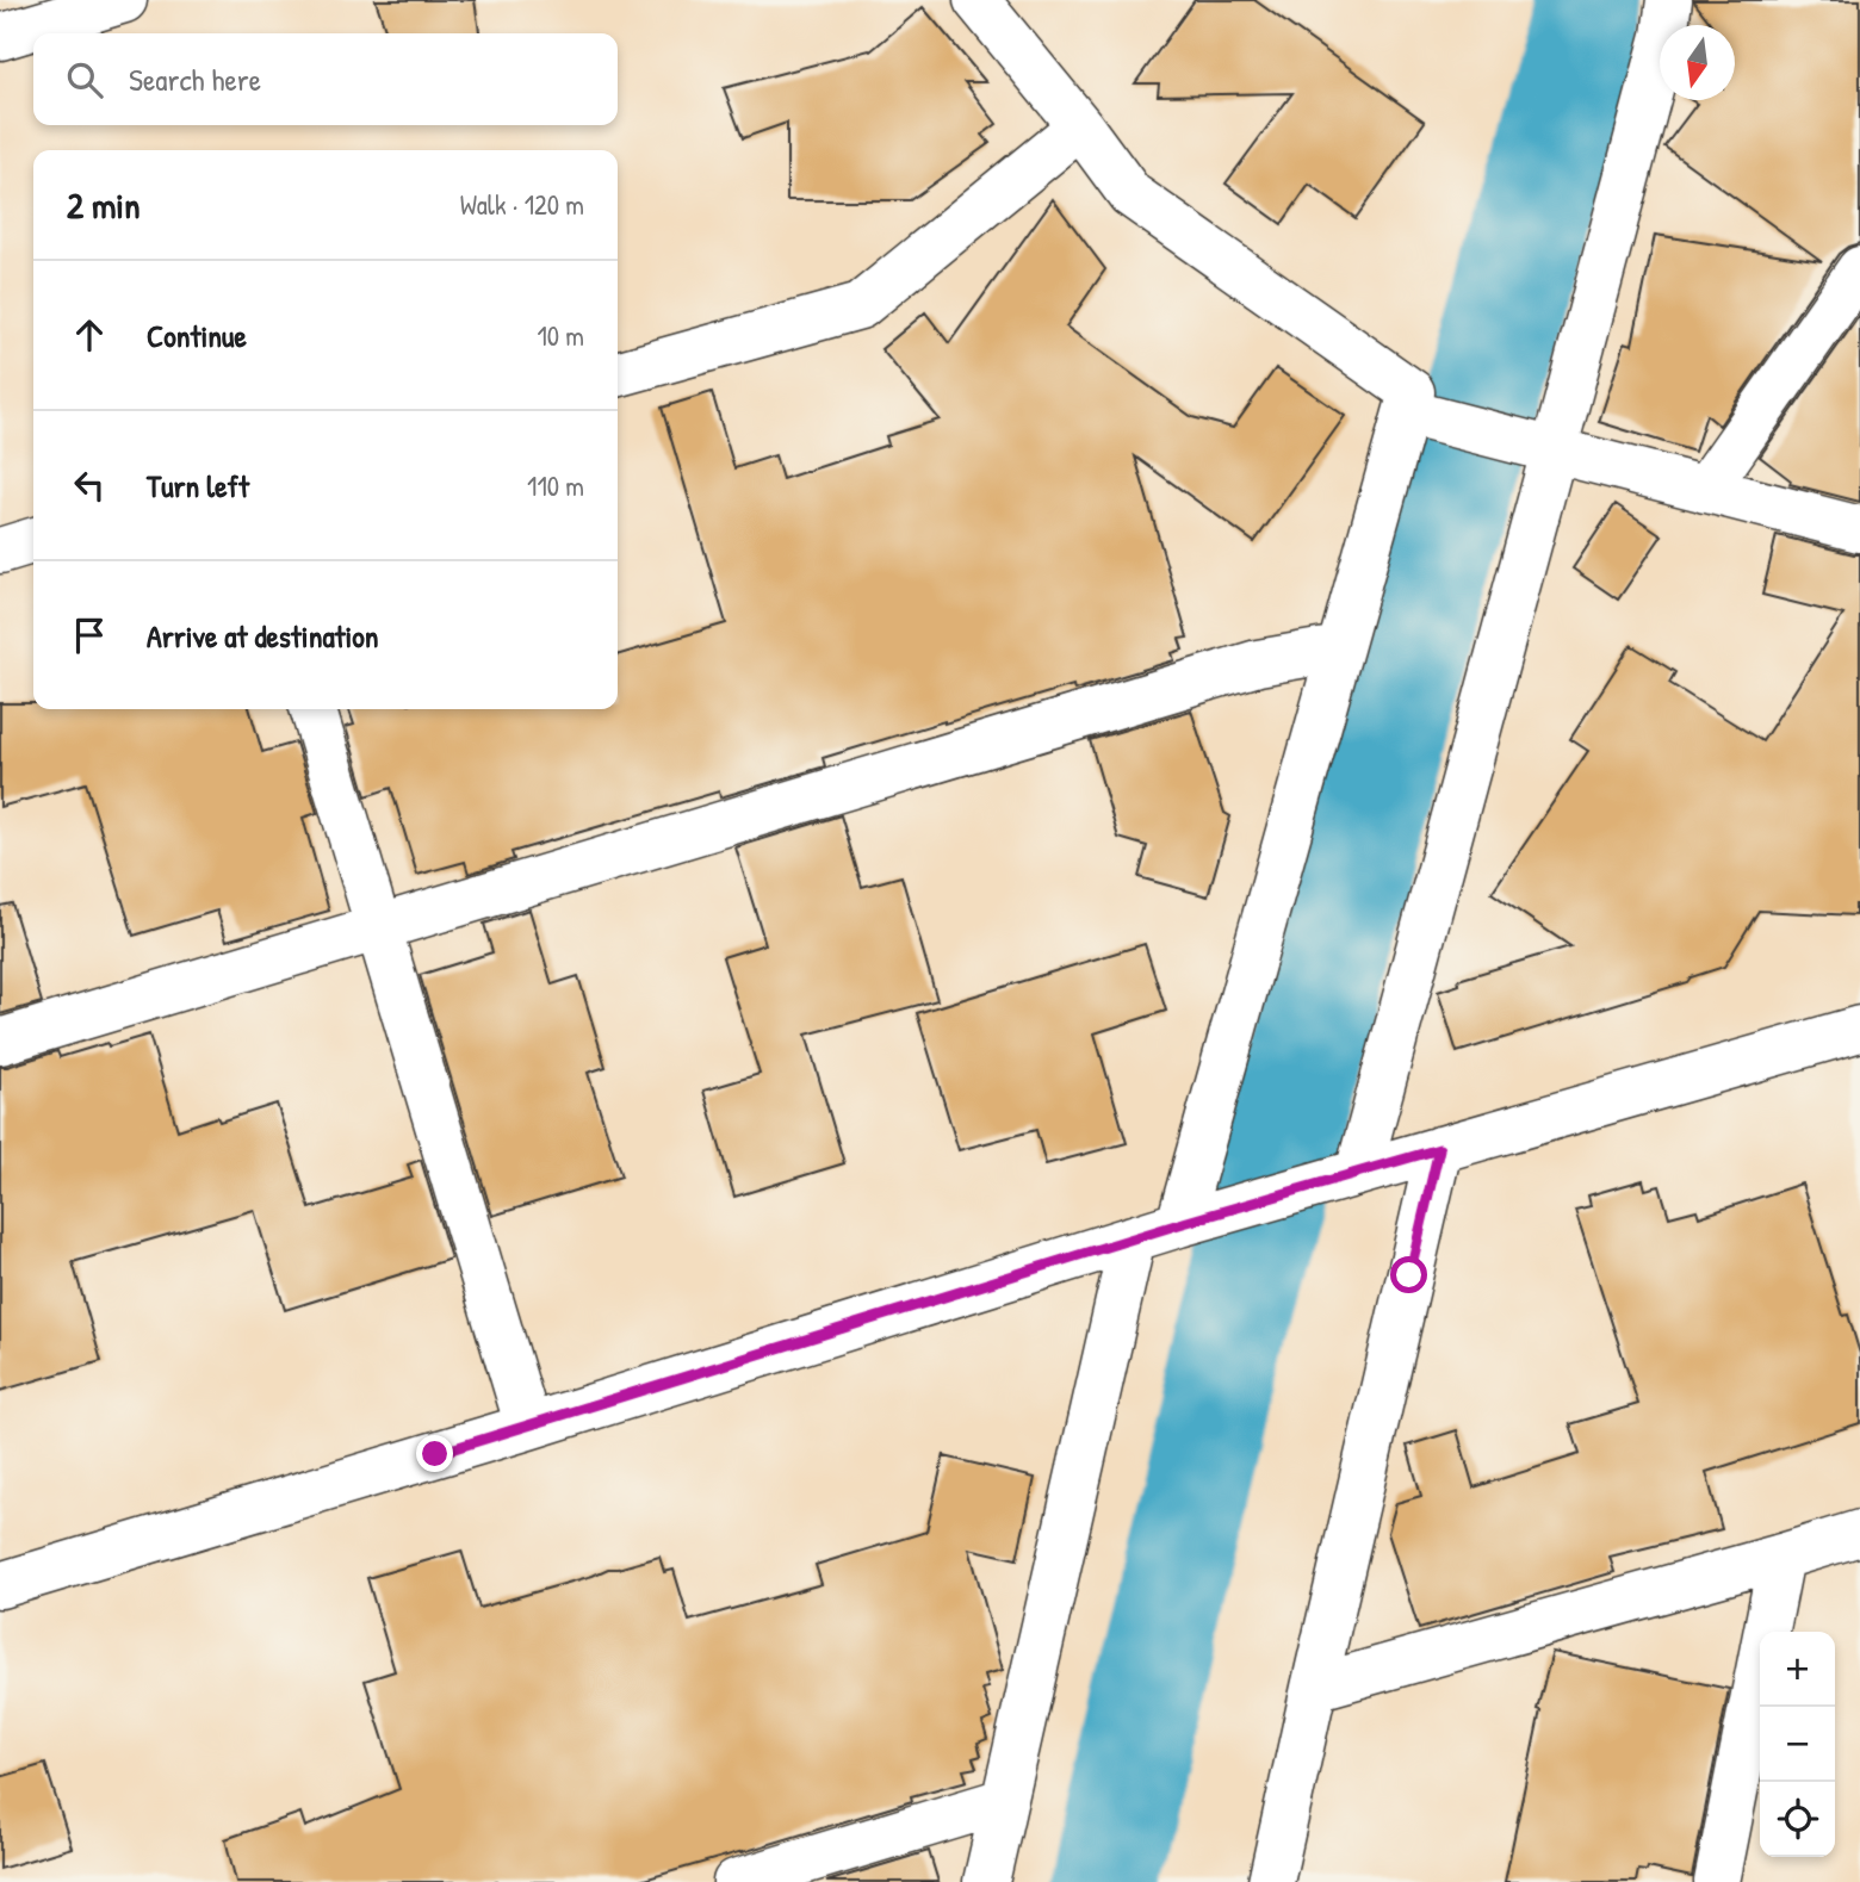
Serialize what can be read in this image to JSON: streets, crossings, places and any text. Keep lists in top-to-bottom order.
{
  "north": "bottom",
  "page": {
    "search": "Search here",
    "heading": ["2 min", "Walk · 120 m"],
    "list": [
      ["Continue", "10 m"],
      ["Turn left", "110 m"],
      "Arrive at destination"
    ],
    "map_buttons": ["+", "−"]
  }
}
